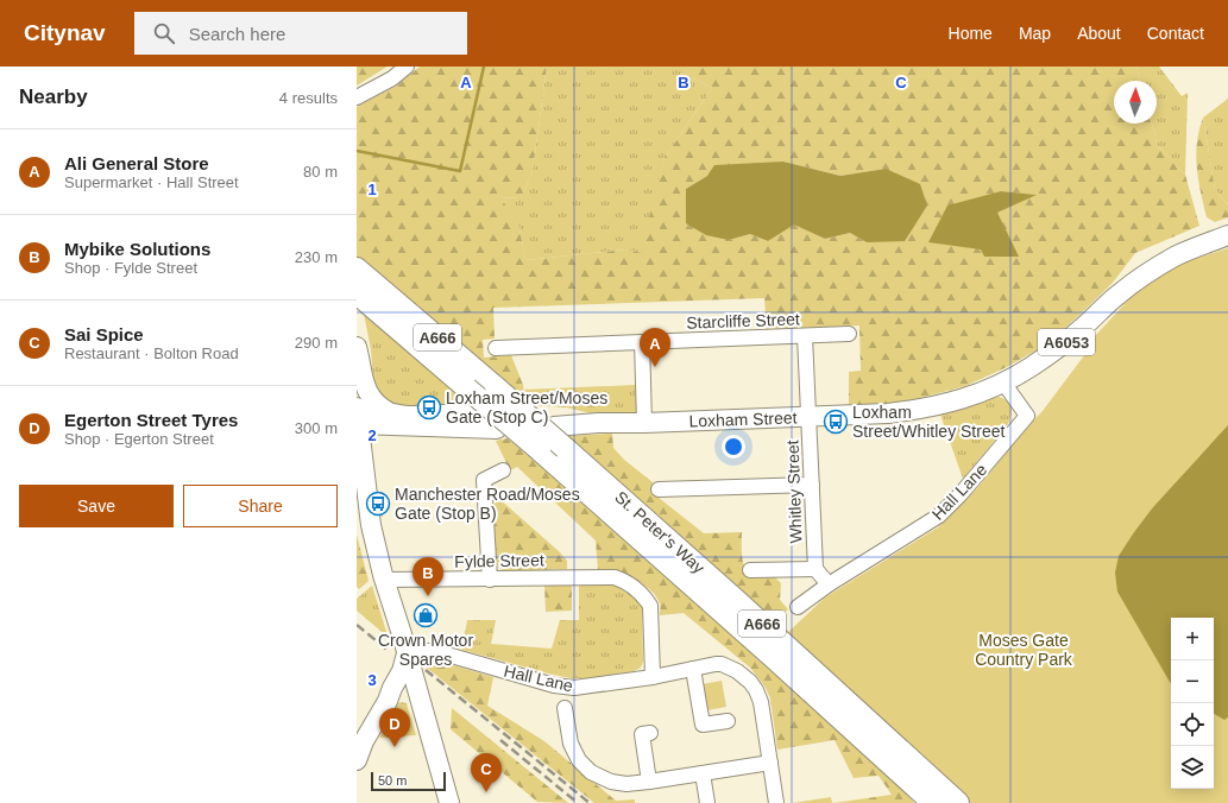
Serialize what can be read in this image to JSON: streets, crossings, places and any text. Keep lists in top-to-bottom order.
{
  "streets": {
    "highway": ["A666", "St. Peter's Way"],
    "main road": ["A6053", "Loxham Street"],
    "street": [
      "Starcliffe Street",
      "Whitley Street",
      "Hall Lane",
      "Fylde Street"
    ]
  },
  "crossings": [
    ["Starcliffe Street", "Whitley Street"],
    ["A6053", "Loxham Street"],
    ["A6053", "Hall Lane"],
    ["Loxham Street", "Whitley Street"],
    ["Loxham Street", "Hall Lane"],
    ["Hall Lane", "Fylde Street"]
  ],
  "parks": ["Moses Gate Country Park"],
  "places": {
    "bus stop": ["Loxham Street/Moses Gate (Stop C)", "Loxham Street/Whitley Street", "Manchester Road/Moses Gate (Stop B)"],
    "shop": ["Crown Motor Spares"]
  },
  "scale_bar": "50 m",
  "north": "top",
  "page": {
    "header": "Citynav",
    "search": "Search here",
    "nav": [
      "Home",
      "Map",
      "About",
      "Contact"
    ],
    "heading": ["Nearby", "4 results"],
    "list": [
      {
        "mark": "A",
        "name": "Ali General Store",
        "note": "Supermarket · Hall Street",
        "value": "80 m"
      },
      {
        "mark": "B",
        "name": "Mybike Solutions",
        "note": "Shop · Fylde Street",
        "value": "230 m"
      },
      {
        "mark": "C",
        "name": "Sai Spice",
        "note": "Restaurant · Bolton Road",
        "value": "290 m"
      },
      {
        "mark": "D",
        "name": "Egerton Street Tyres",
        "note": "Shop · Egerton Street",
        "value": "300 m"
      }
    ],
    "pins": [
      "A",
      "B",
      "D",
      "C"
    ],
    "buttons": ["Save", "Share"],
    "map_buttons": ["+", "−"],
    "scale": "50 m"
  },
  "grid": {
    "columns": ["A", "B", "C"],
    "rows": ["1", "2", "3"]
  }
}
